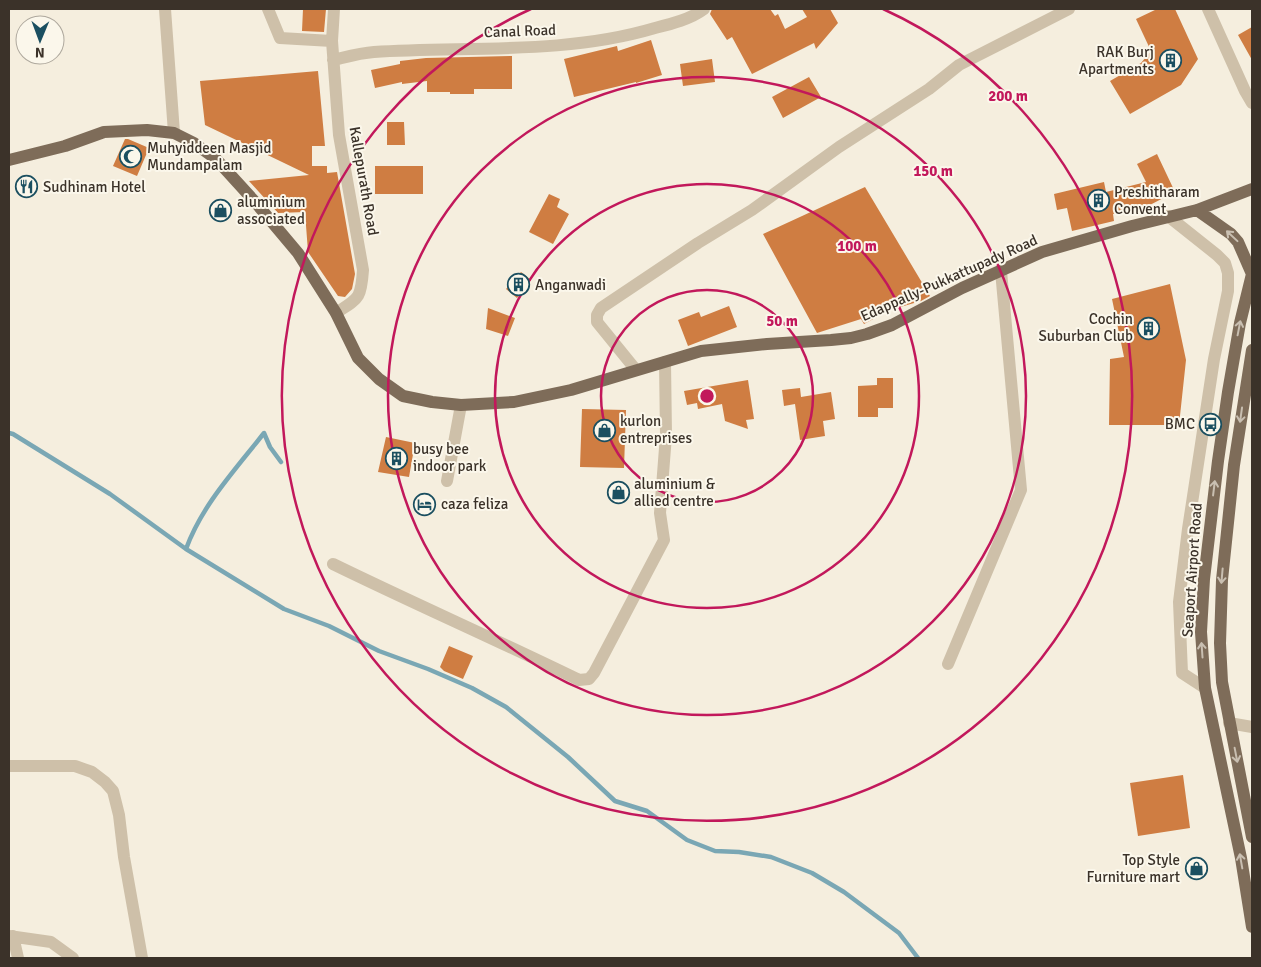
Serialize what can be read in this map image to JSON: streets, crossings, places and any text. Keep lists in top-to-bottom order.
{
  "streets": {
    "main road": ["Edappally-Pukkattupady Road", "Seaport Airport Road"],
    "street": ["Canal Road", "Kallepurath Road"]
  },
  "crossings": [
    ["Canal Road", "Kallepurath Road"],
    ["Kallepurath Road", "Edappally-Pukkattupady Road"]
  ],
  "places": {
    "building": [
      "RAK Burj Apartments",
      "Preshitharam Convent",
      "Anganwadi",
      "Cochin Suburban Club",
      "busy bee indoor park"
    ],
    "mosque": ["Muhyiddeen Masjid Mundampalam"],
    "restaurant": ["Sudhinam Hotel"],
    "shop": [
      "aluminium associated",
      "kurlon entreprises",
      "aluminium & allied centre",
      "Top Style Furniture mart"
    ],
    "bus stop": ["BMC"],
    "hotel": ["caza feliza"]
  },
  "north": "bottom",
  "rings": [
    "200 m",
    "150 m",
    "100 m",
    "50 m"
  ]
}
